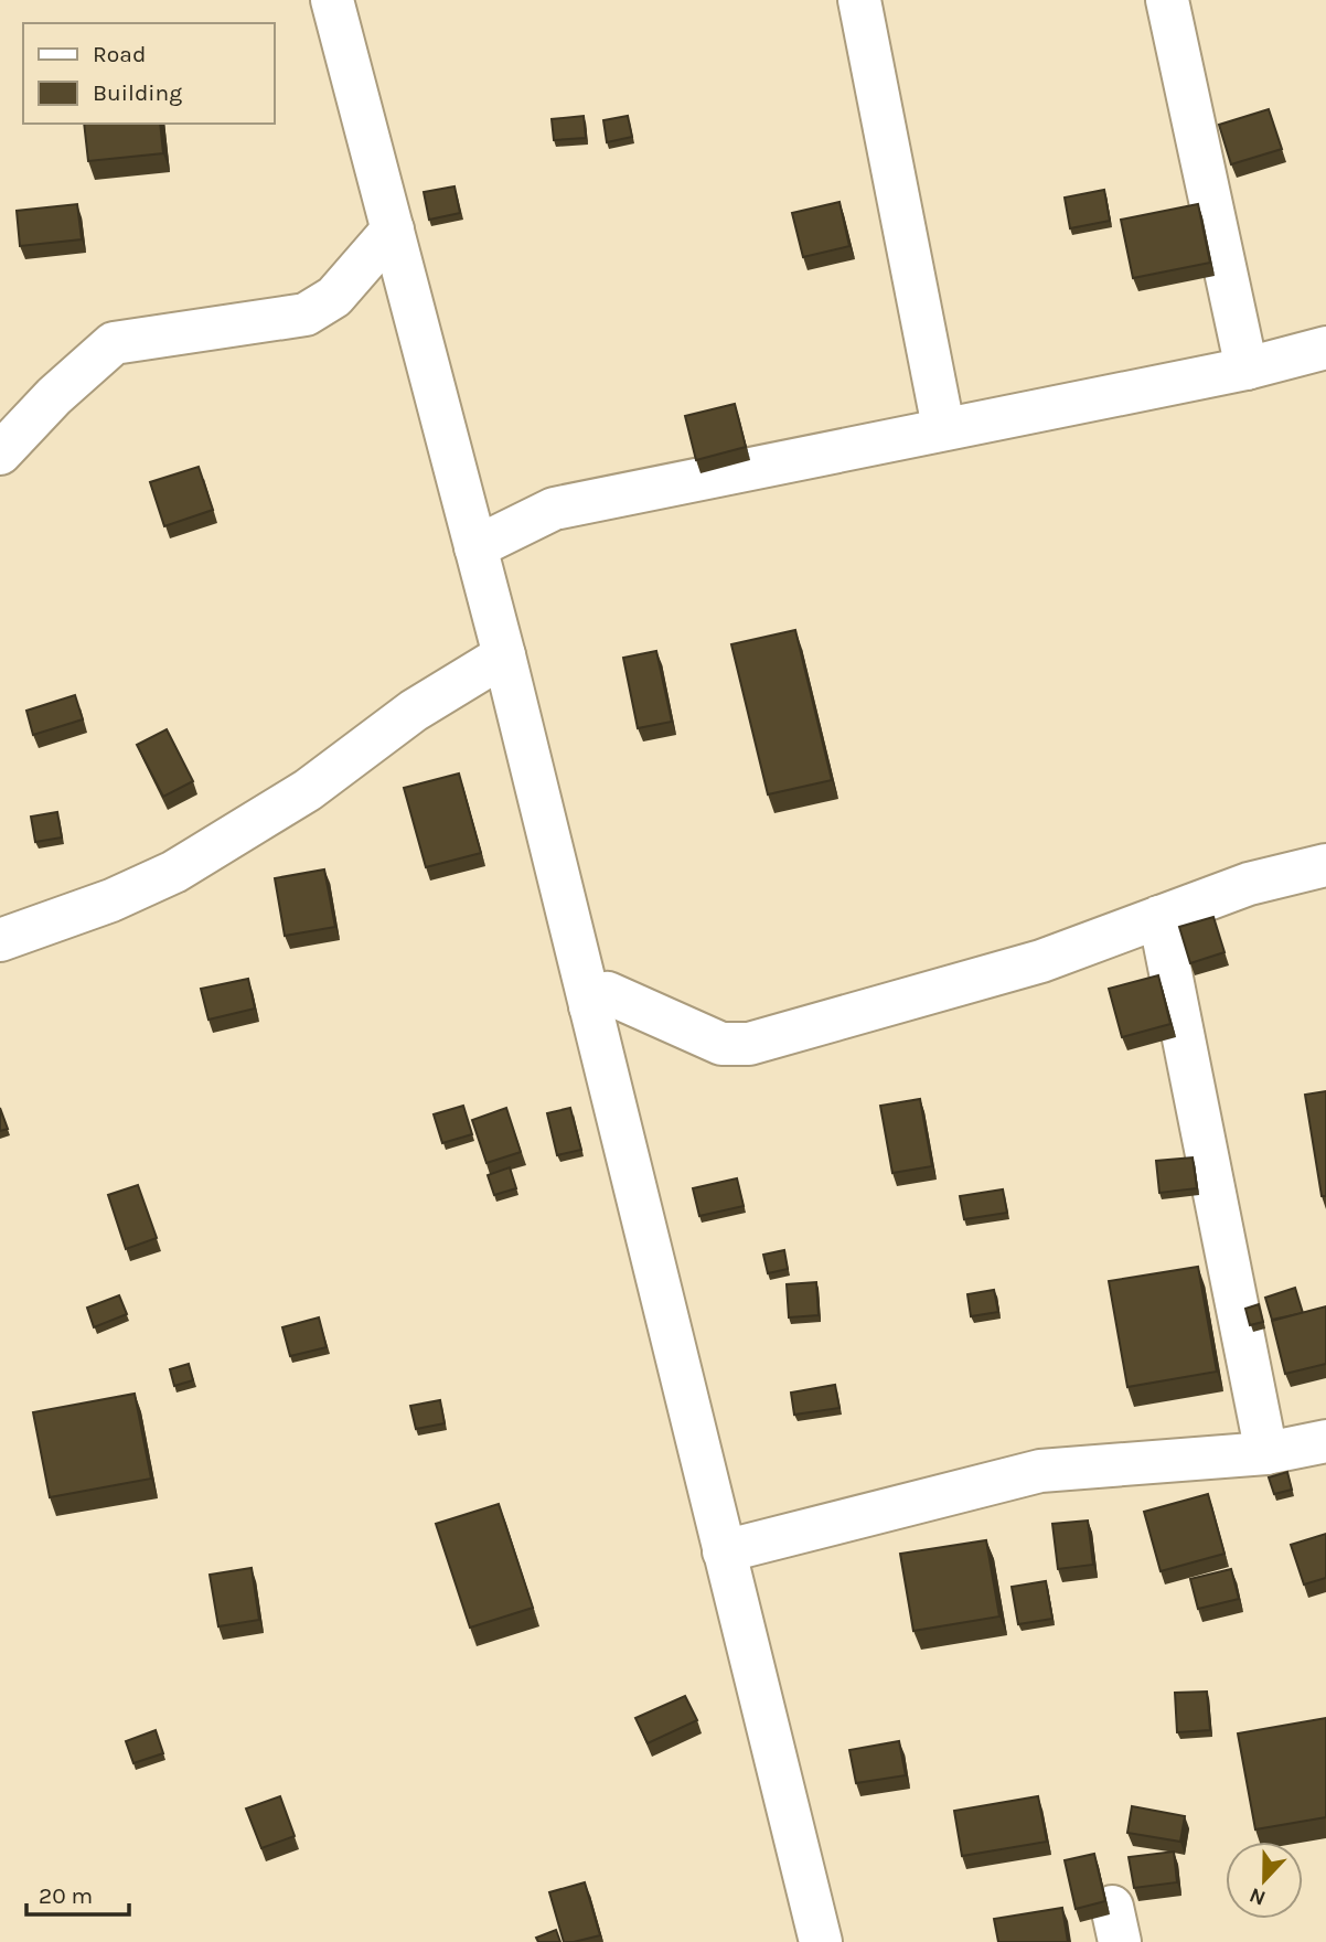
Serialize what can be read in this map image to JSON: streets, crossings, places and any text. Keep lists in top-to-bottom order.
{
  "legend": ["Road", "Building"],
  "scale_bar": "20 m",
  "north": "bottom"
}
